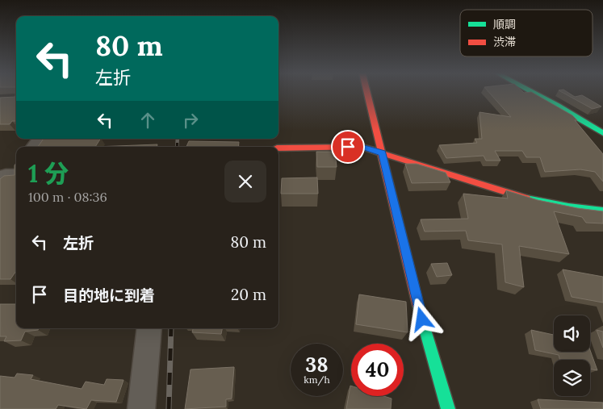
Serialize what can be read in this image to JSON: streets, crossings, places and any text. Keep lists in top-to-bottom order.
{
  "legend": ["順調", "渋滞"],
  "page": {
    "turn": ["80 m", "左折"],
    "heading": ["1 分", "100 m · 08:36"],
    "list": [
      {
        "name": "左折",
        "value": "80 m"
      },
      {
        "name": "目的地に到着",
        "value": "20 m"
      }
    ],
    "speed": "38 km/h",
    "limit": "40"
  }
}
